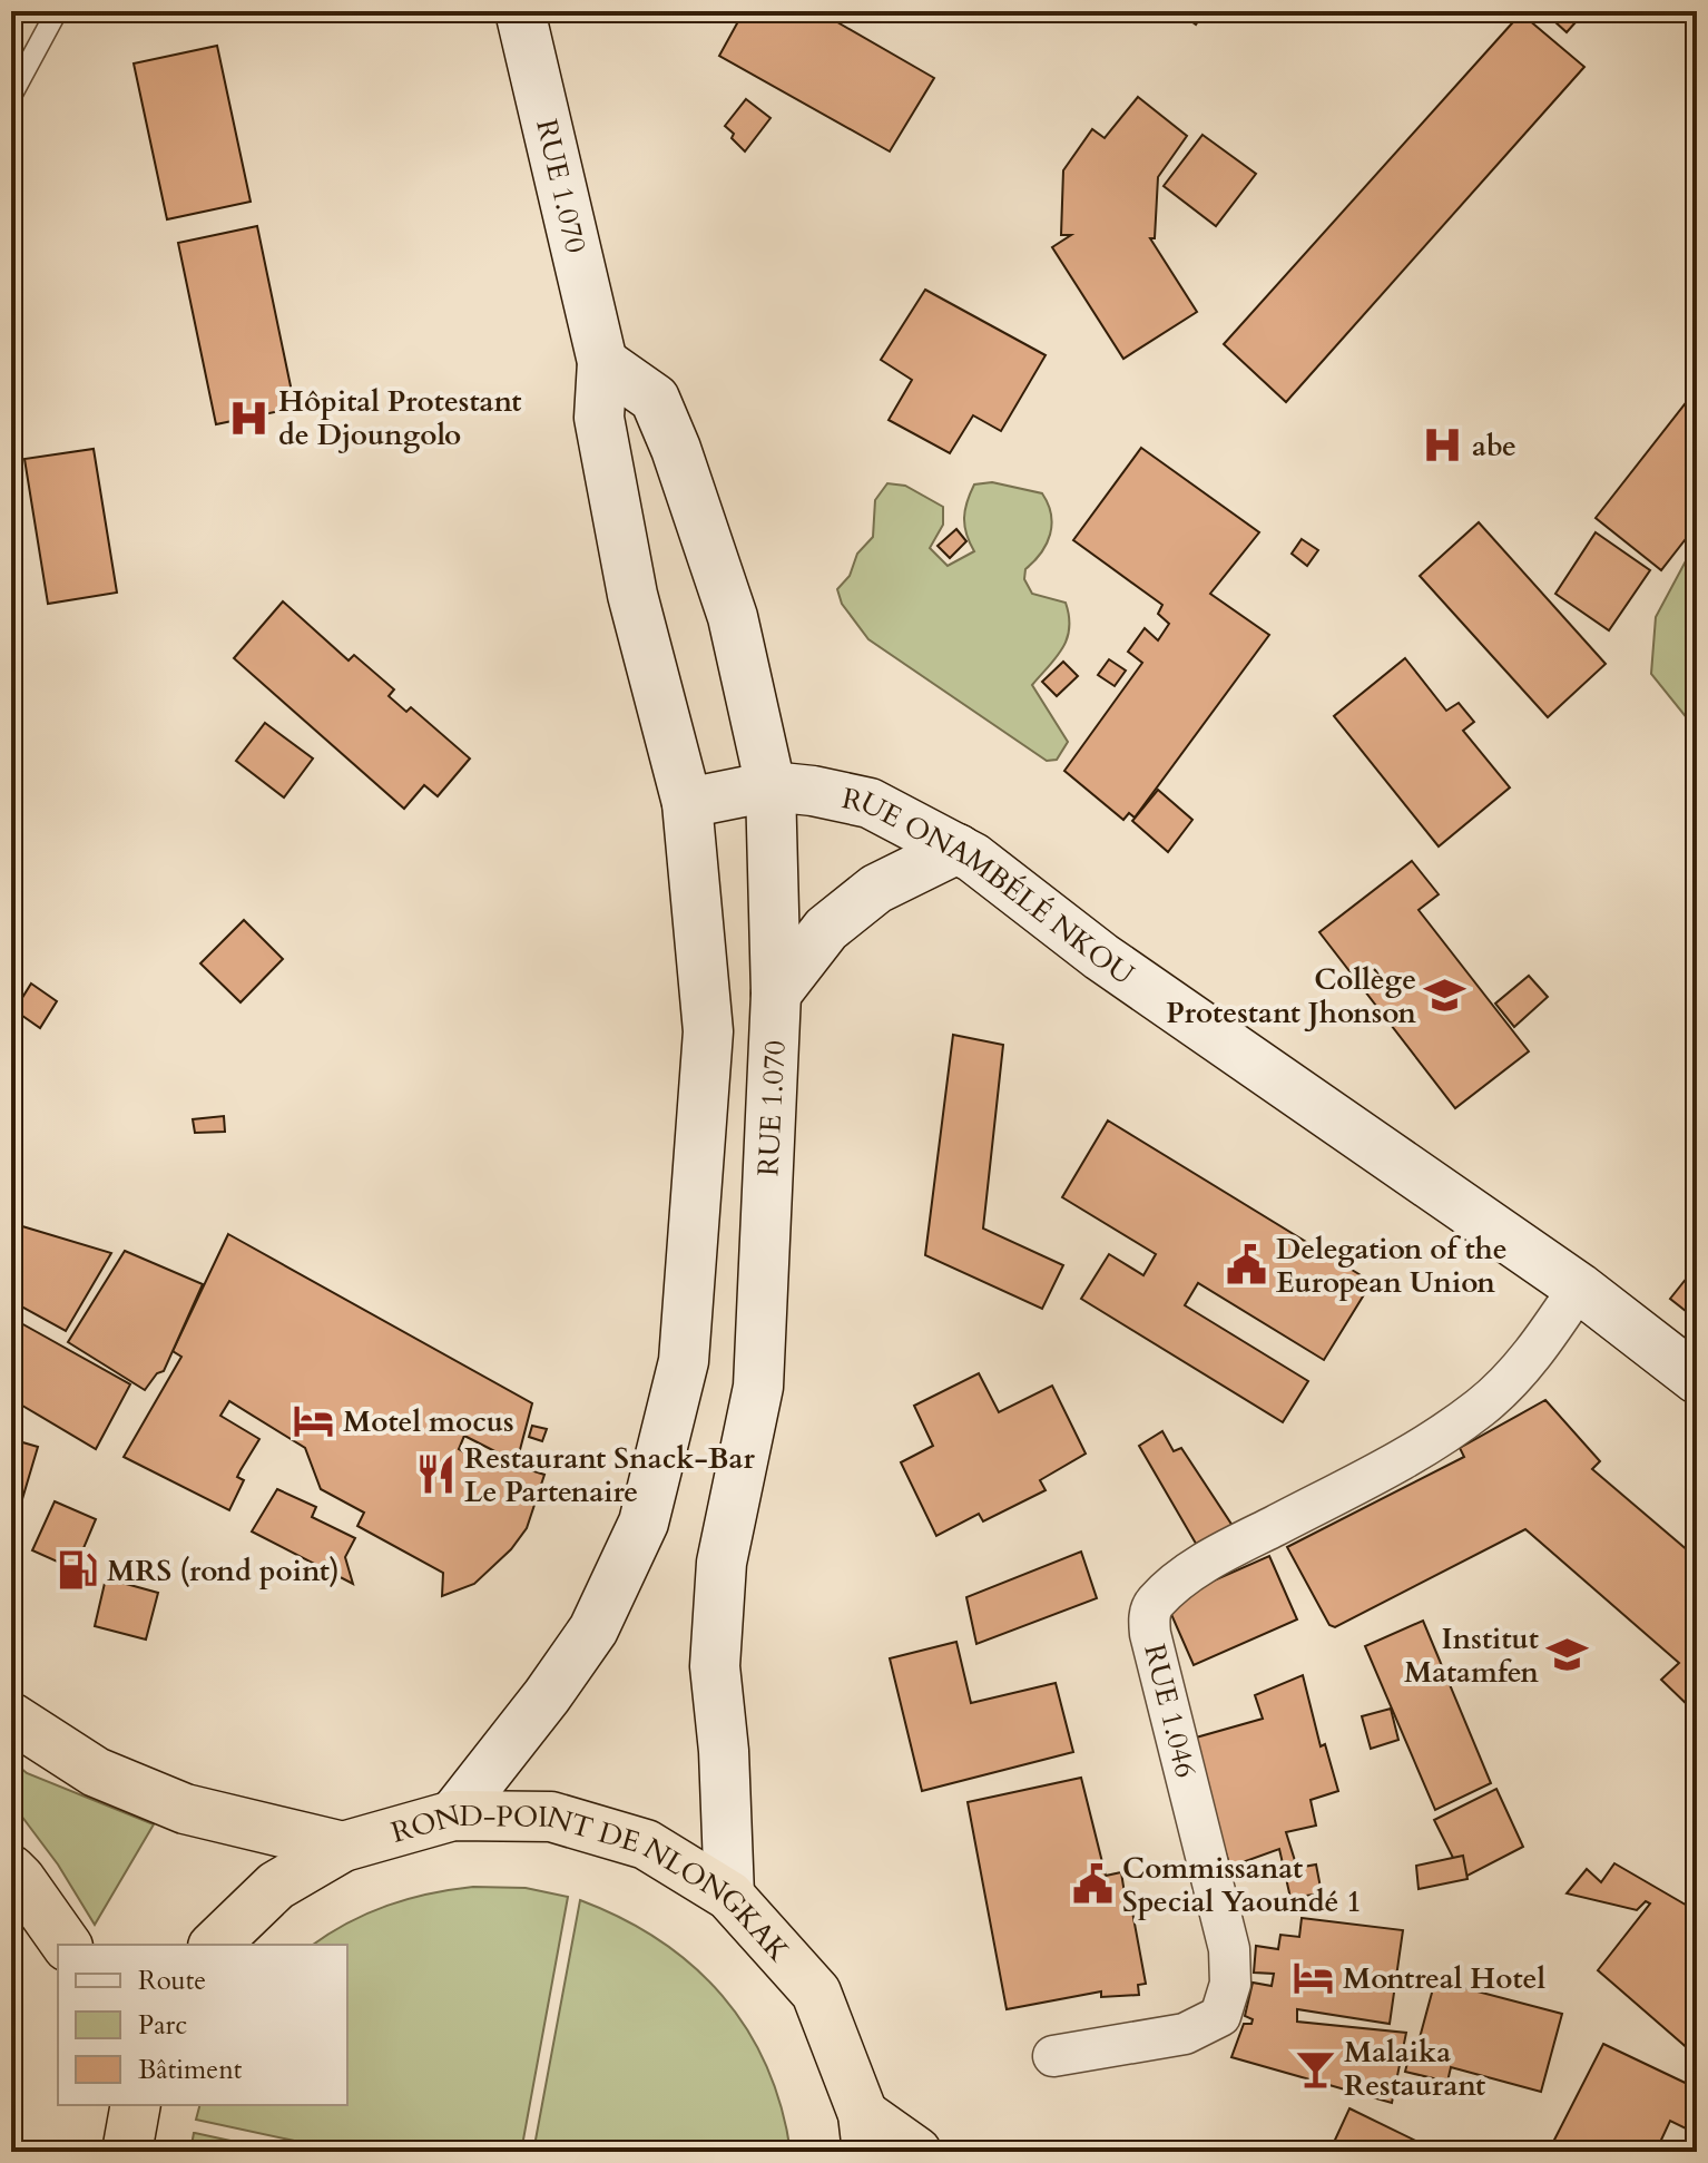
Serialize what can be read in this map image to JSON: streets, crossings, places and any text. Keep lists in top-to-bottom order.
{
  "streets": {
    "highway": ["ROND-POINT DE NLONGKAK"],
    "main road": ["RUE 1.070", "RUE ONAMBÉLÉ NKOU"],
    "street": ["RUE 1.046"]
  },
  "crossings": [
    ["RUE 1.070", "RUE ONAMBÉLÉ NKOU"],
    ["RUE 1.070", "ROND-POINT DE NLONGKAK"],
    ["RUE ONAMBÉLÉ NKOU", "RUE 1.046"]
  ],
  "places": {
    "hospital": ["Hôpital Protestant de Djoungolo", "abe"],
    "school or university": ["Collège Protestant Jhonson", "Institut Matamfen"],
    "public building": ["Delegation of the European Union", "Commissanat Special Yaoundé 1"],
    "hotel": ["Motel mocus", "Montreal Hotel"],
    "restaurant": ["Restaurant Snack-Bar Le Partenaire"],
    "fuel station": ["MRS (rond point)"],
    "bar": ["Malaika Restaurant"]
  },
  "legend": ["Route", "Parc", "Bâtiment"]
}
